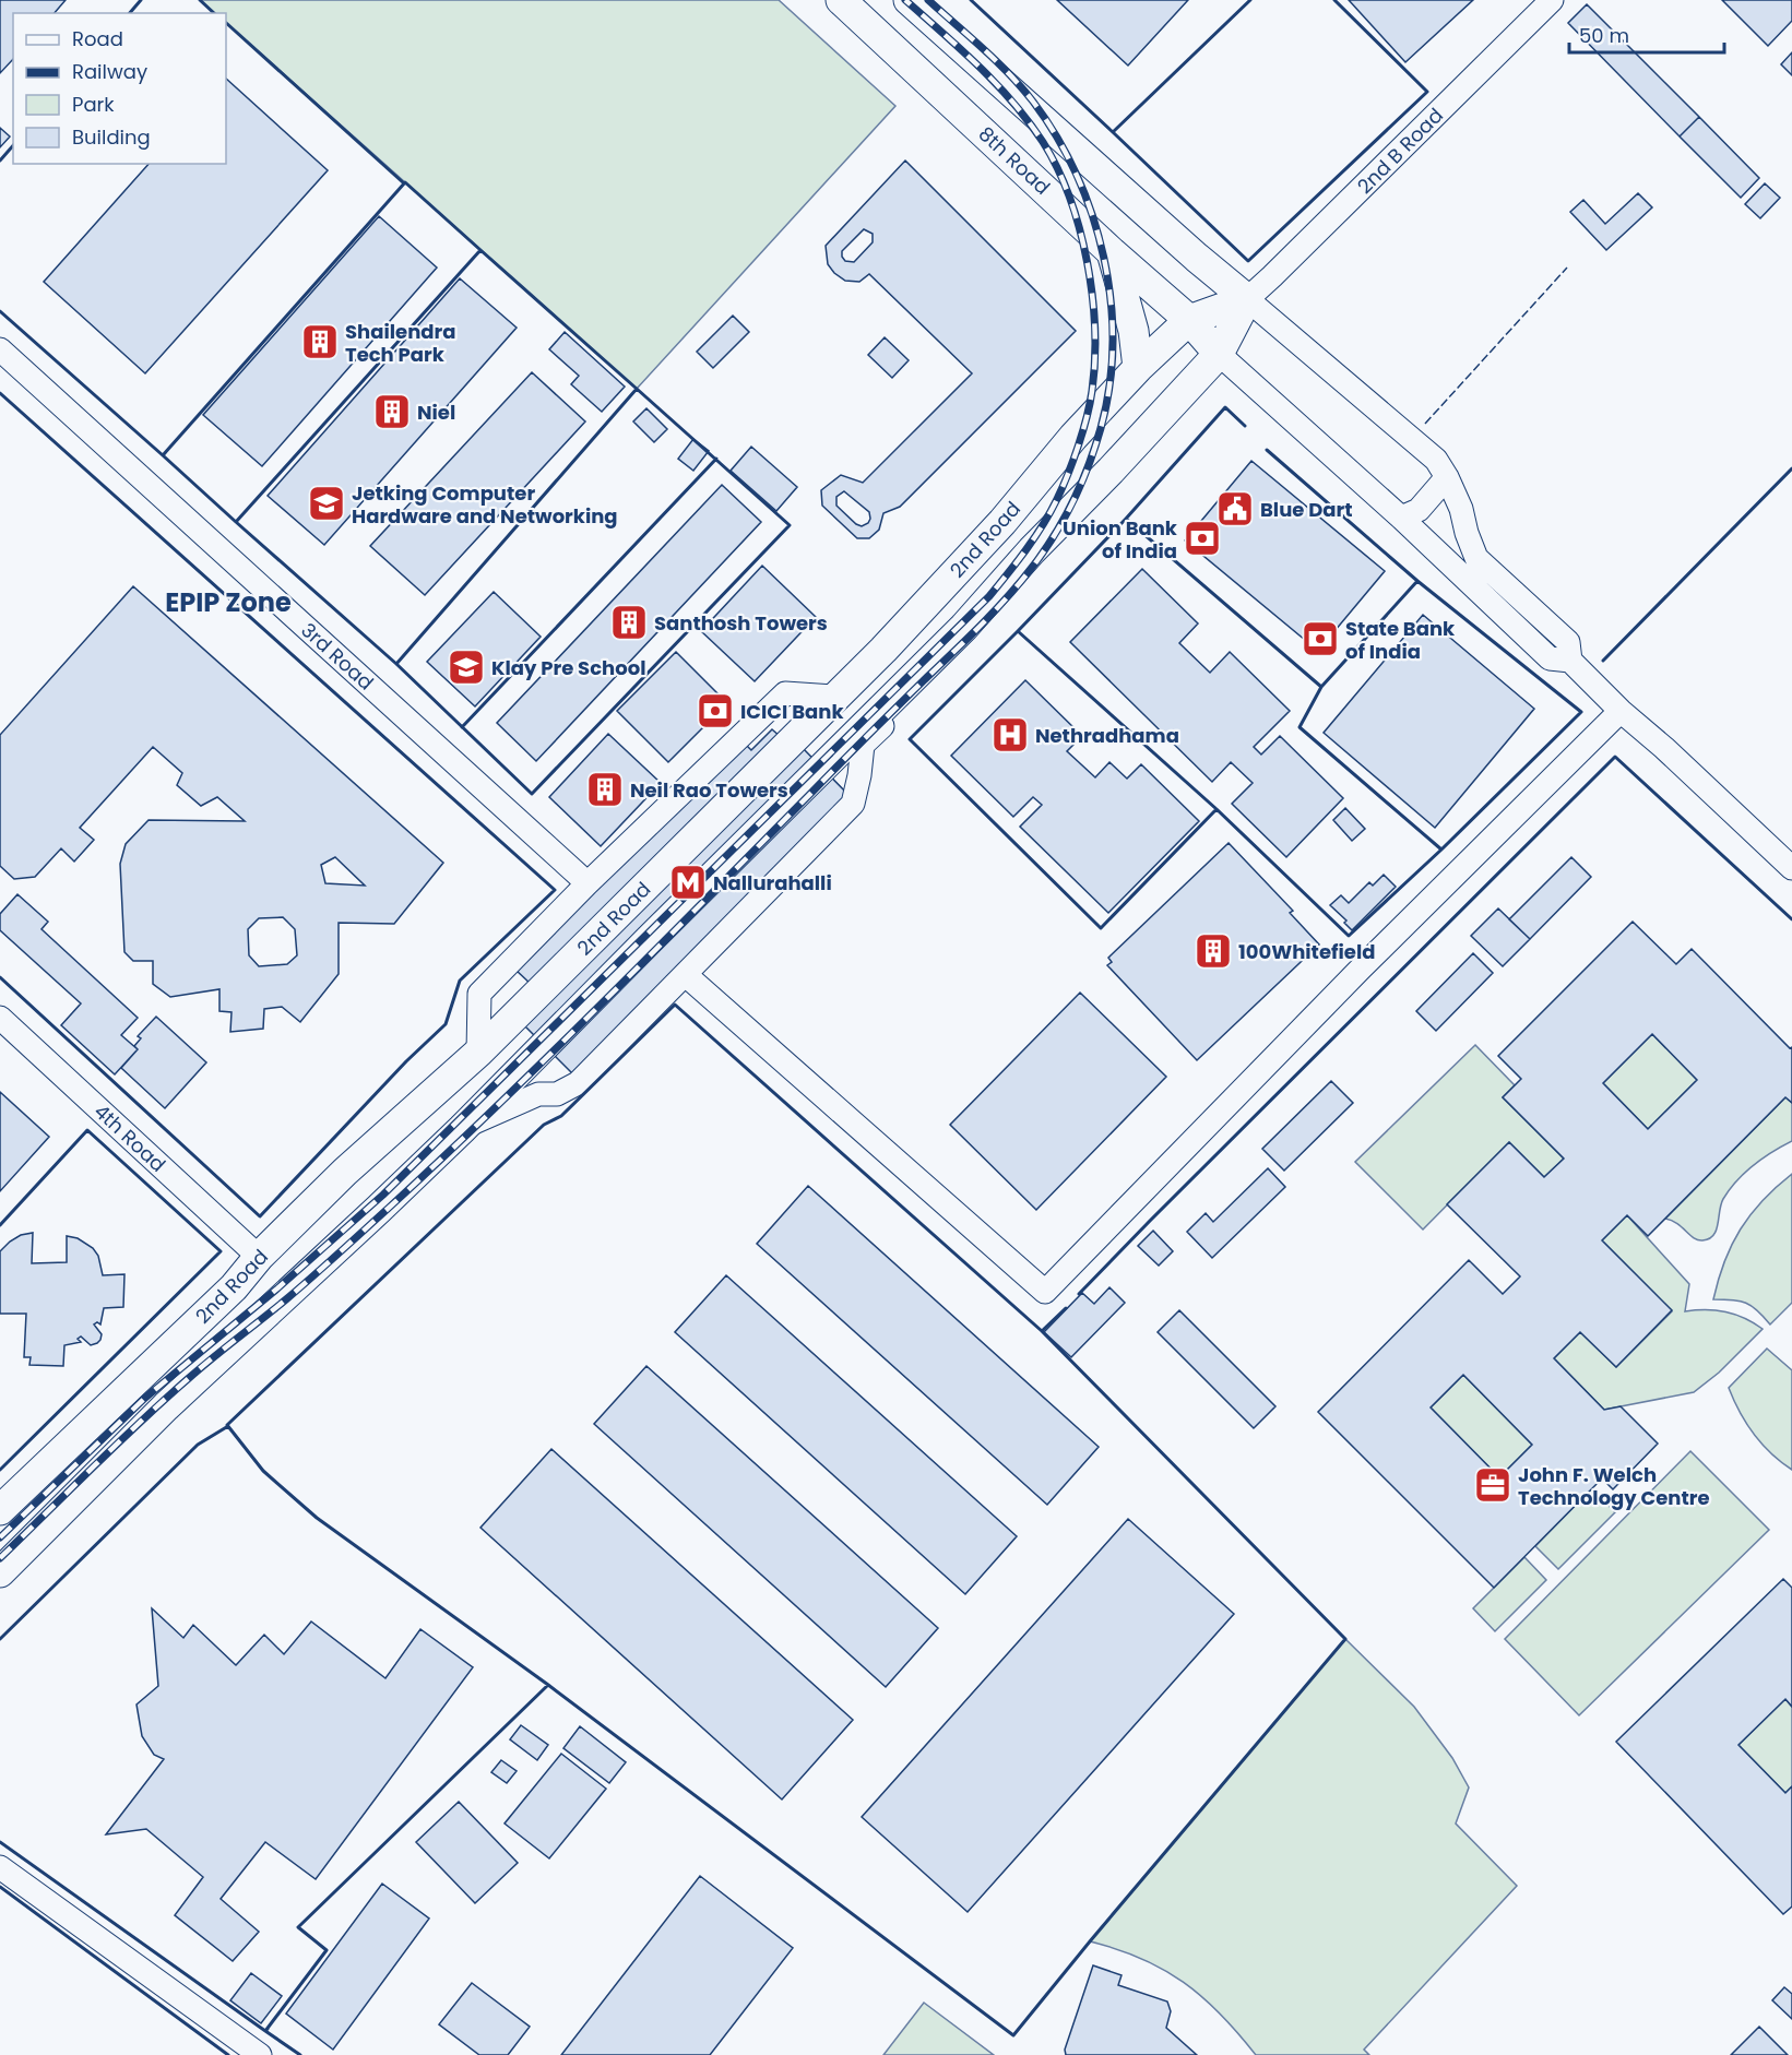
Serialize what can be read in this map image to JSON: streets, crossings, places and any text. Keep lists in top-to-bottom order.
{
  "streets": {
    "main road": ["8th Road", "2nd Road"],
    "street": ["2nd B Road", "3rd Road", "4th Road"]
  },
  "crossings": [
    ["2nd B Road", "2nd Road"],
    ["8th Road", "2nd Road"],
    ["2nd Road", "4th Road"]
  ],
  "districts": ["EPIP Zone"],
  "places": {
    "building": [
      "Shailendra Tech Park",
      "Niel",
      "Santhosh Towers",
      "Neil Rao Towers",
      "100Whitefield"
    ],
    "school or university": ["Jetking Computer Hardware and Networking", "Klay Pre School"],
    "public building": ["Blue Dart"],
    "bank": ["Union Bank of India", "State Bank of India", "ICICI Bank"],
    "hospital": ["Nethradhama"],
    "metro station": ["Nallurahalli"],
    "office": ["John F. Welch Technology Centre"]
  },
  "legend": [
    "Road",
    "Railway",
    "Park",
    "Building"
  ],
  "scale_bar": "50 m"
}
